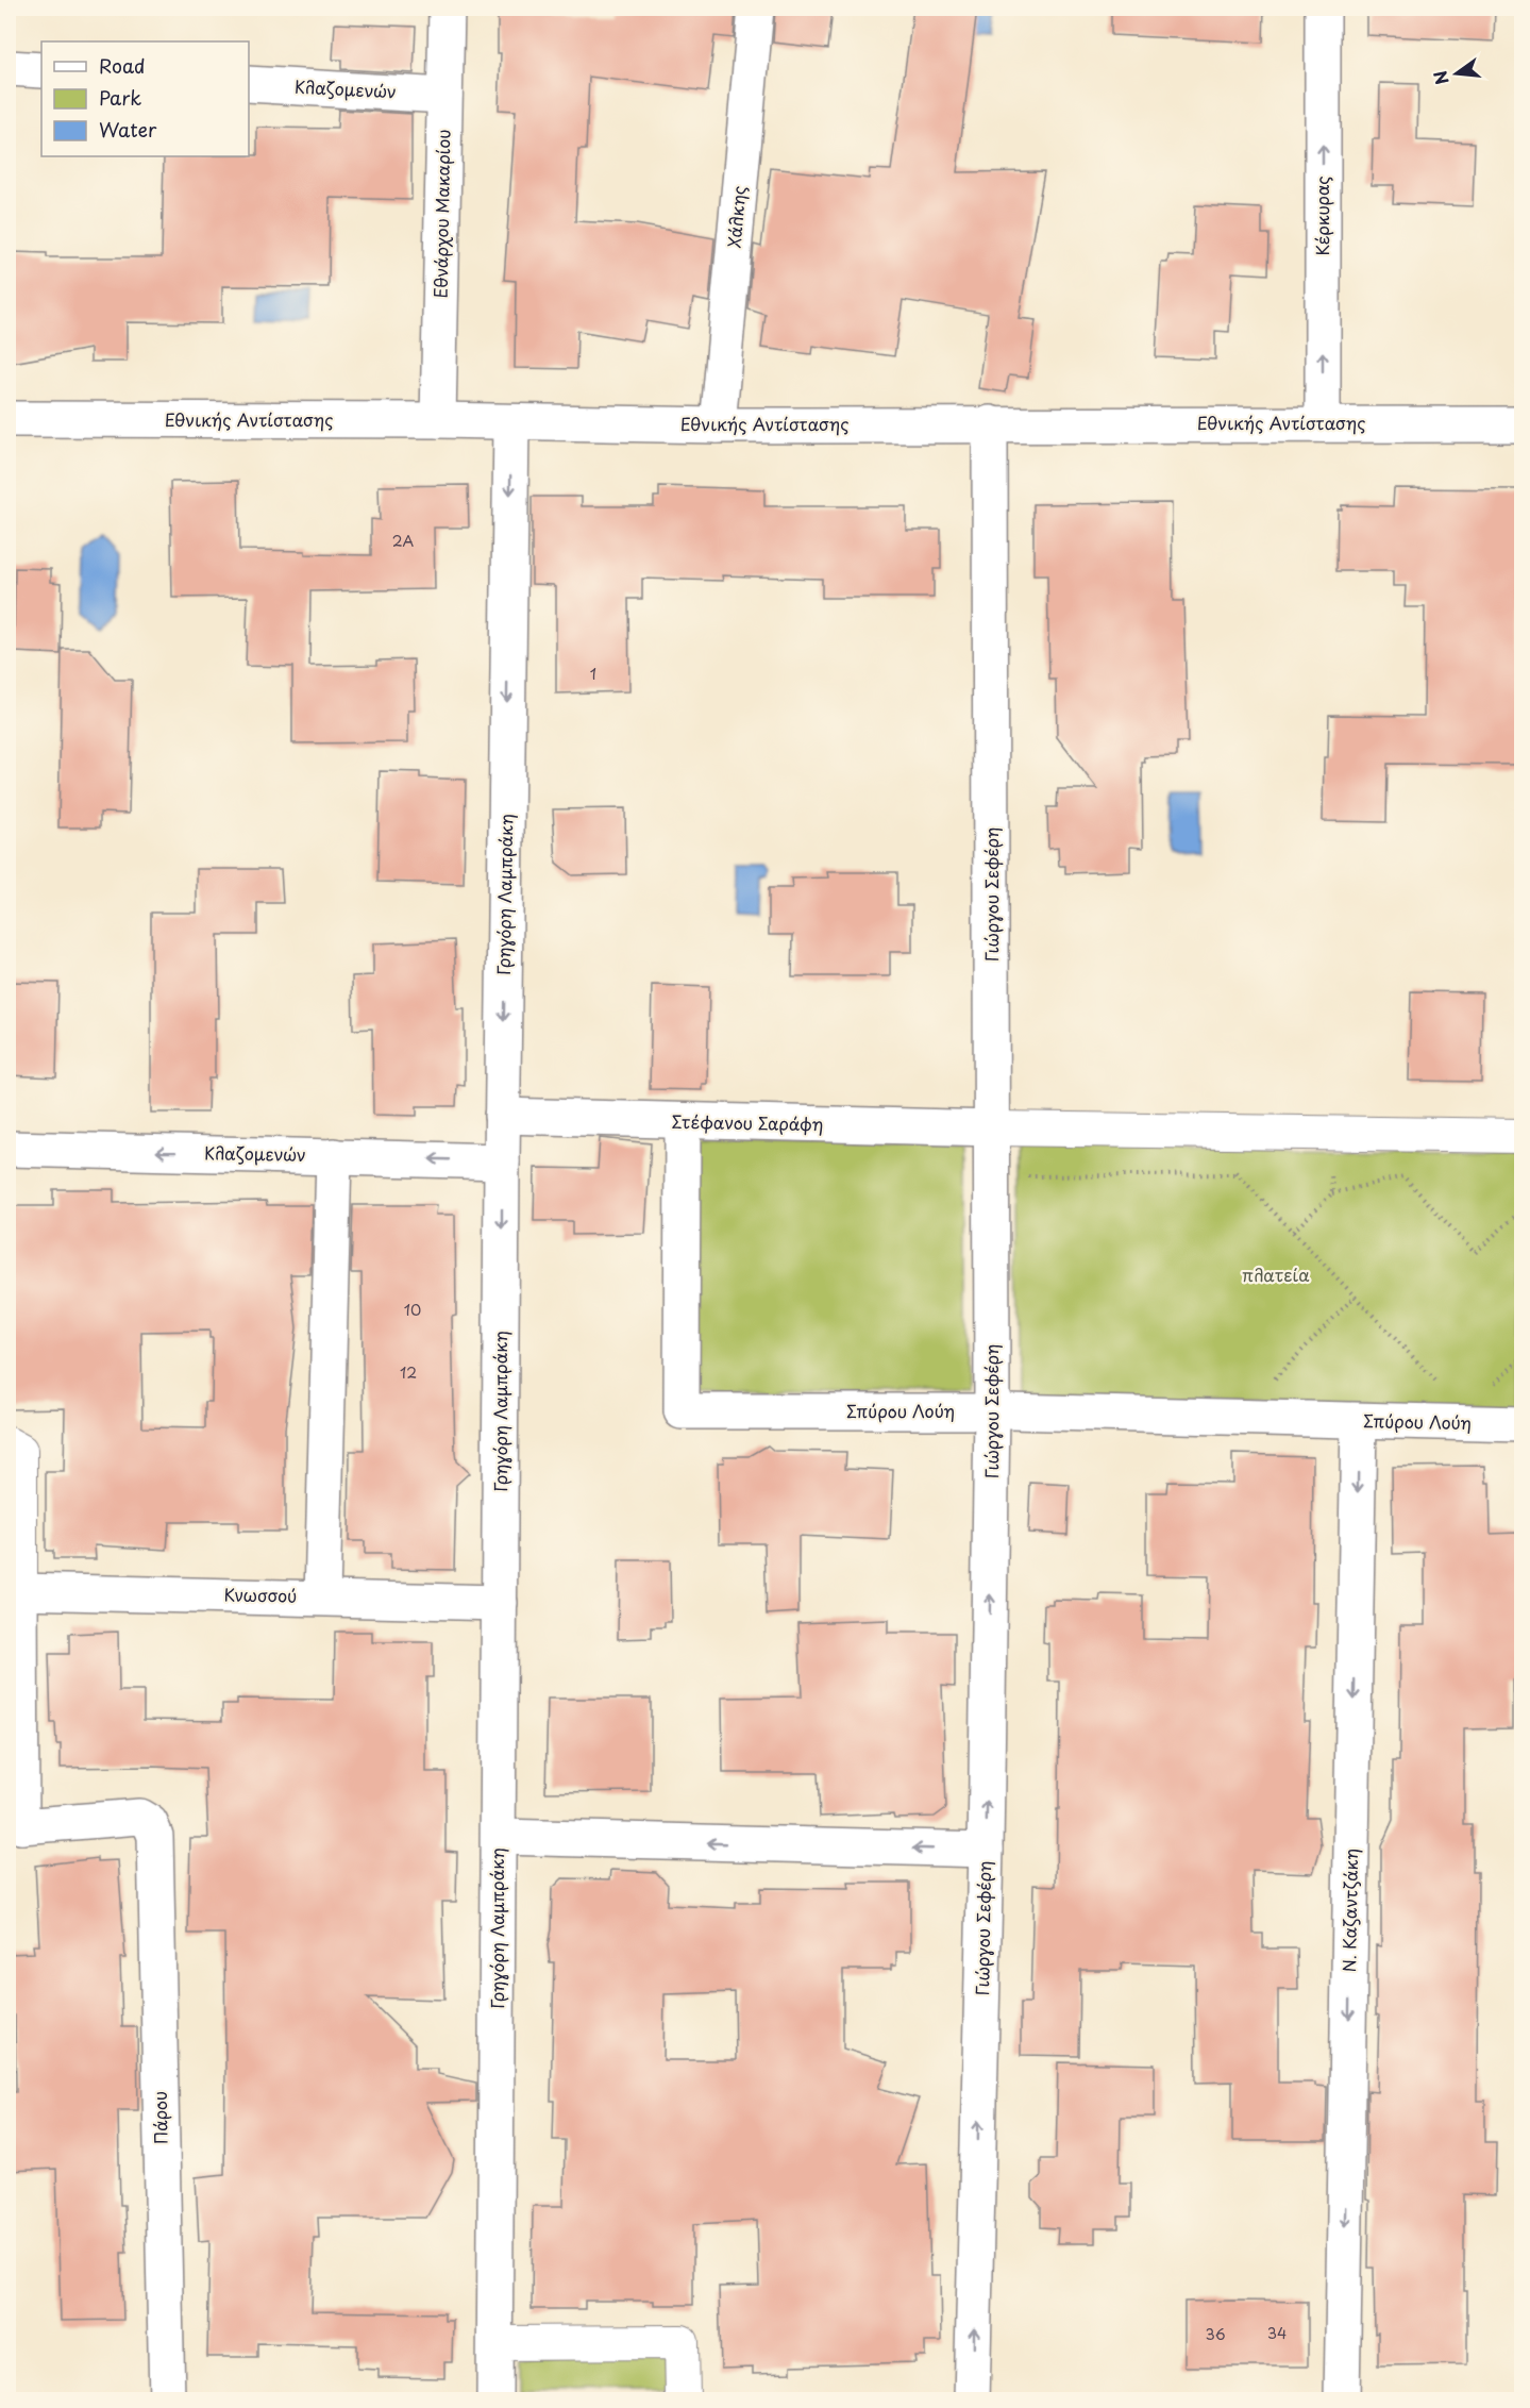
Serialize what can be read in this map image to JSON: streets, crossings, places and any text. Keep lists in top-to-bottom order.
{
  "streets": {
    "street": [
      "Κλαζομενών",
      "Εθνάρχου Μακαρίου",
      "Κέρκυρας",
      "Χάλκης",
      "Εθνικής Αντίστασης",
      "Γρηγόρη Λαμπράκη",
      "Γιώργου Σεφέρη",
      "Στέφανου Σαράφη",
      "Σπύρου Λούη",
      "Κνωσσού",
      "Ν. Καζαντζάκη",
      "Πάρου"
    ]
  },
  "crossings": [
    ["Κλαζομενών", "Εθνάρχου Μακαρίου"],
    ["Κλαζομενών", "Γρηγόρη Λαμπράκη"],
    ["Εθνάρχου Μακαρίου", "Εθνικής Αντίστασης"],
    ["Κέρκυρας", "Εθνικής Αντίστασης"],
    ["Χάλκης", "Εθνικής Αντίστασης"],
    ["Εθνικής Αντίστασης", "Γρηγόρη Λαμπράκη"],
    ["Εθνικής Αντίστασης", "Γιώργου Σεφέρη"],
    ["Γρηγόρη Λαμπράκη", "Στέφανου Σαράφη"],
    ["Γρηγόρη Λαμπράκη", "Κνωσσού"],
    ["Γιώργου Σεφέρη", "Στέφανου Σαράφη"],
    ["Γιώργου Σεφέρη", "Σπύρου Λούη"],
    ["Στέφανου Σαράφη", "Σπύρου Λούη"],
    ["Σπύρου Λούη", "Ν. Καζαντζάκη"]
  ],
  "one_way": [
    "Κλαζομενών",
    "Κέρκυρας",
    "Γιώργου Σεφέρη",
    "Ν. Καζαντζάκη"
  ],
  "parks": ["πλατεία"],
  "house_numbers": [
    "2A",
    "1",
    "10",
    "12",
    "34",
    "36"
  ],
  "legend": ["Road", "Park", "Water"],
  "north": "left"
}
